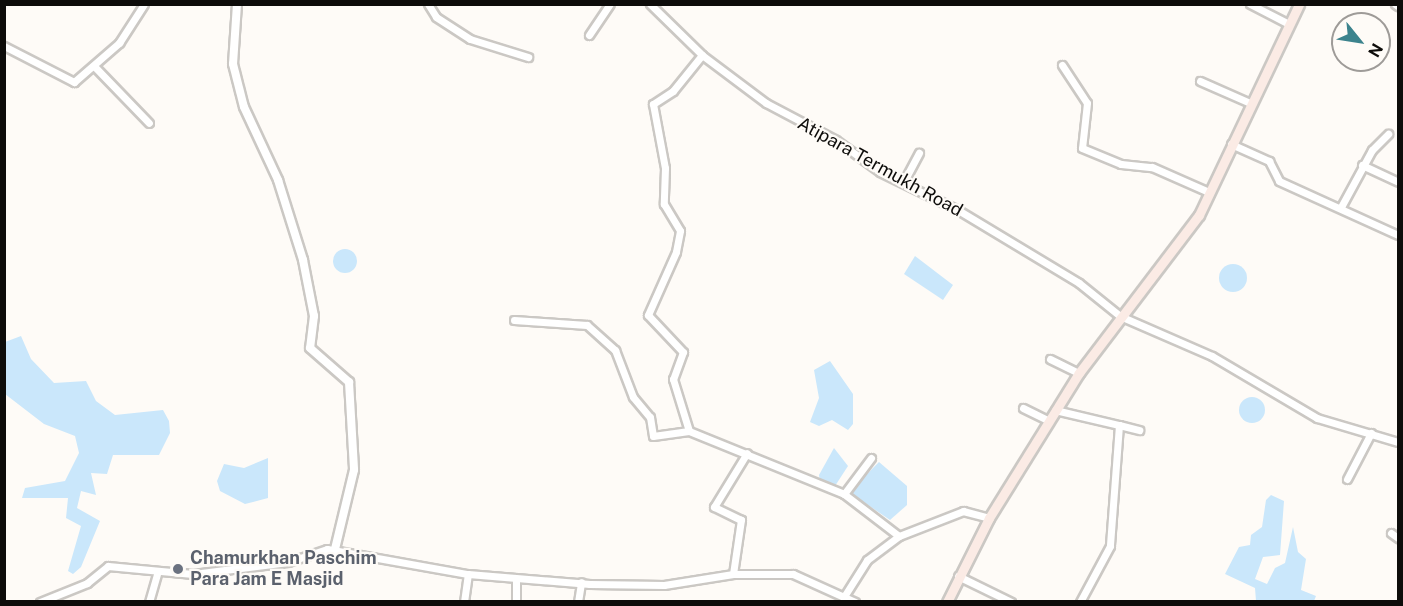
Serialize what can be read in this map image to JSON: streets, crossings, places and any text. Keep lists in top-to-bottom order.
{
  "streets": {
    "street": ["Atipara Termukh Road"]
  },
  "places": ["Chamurkhan Paschim Para Jam E Masjid"],
  "north": "bottom right"
}
